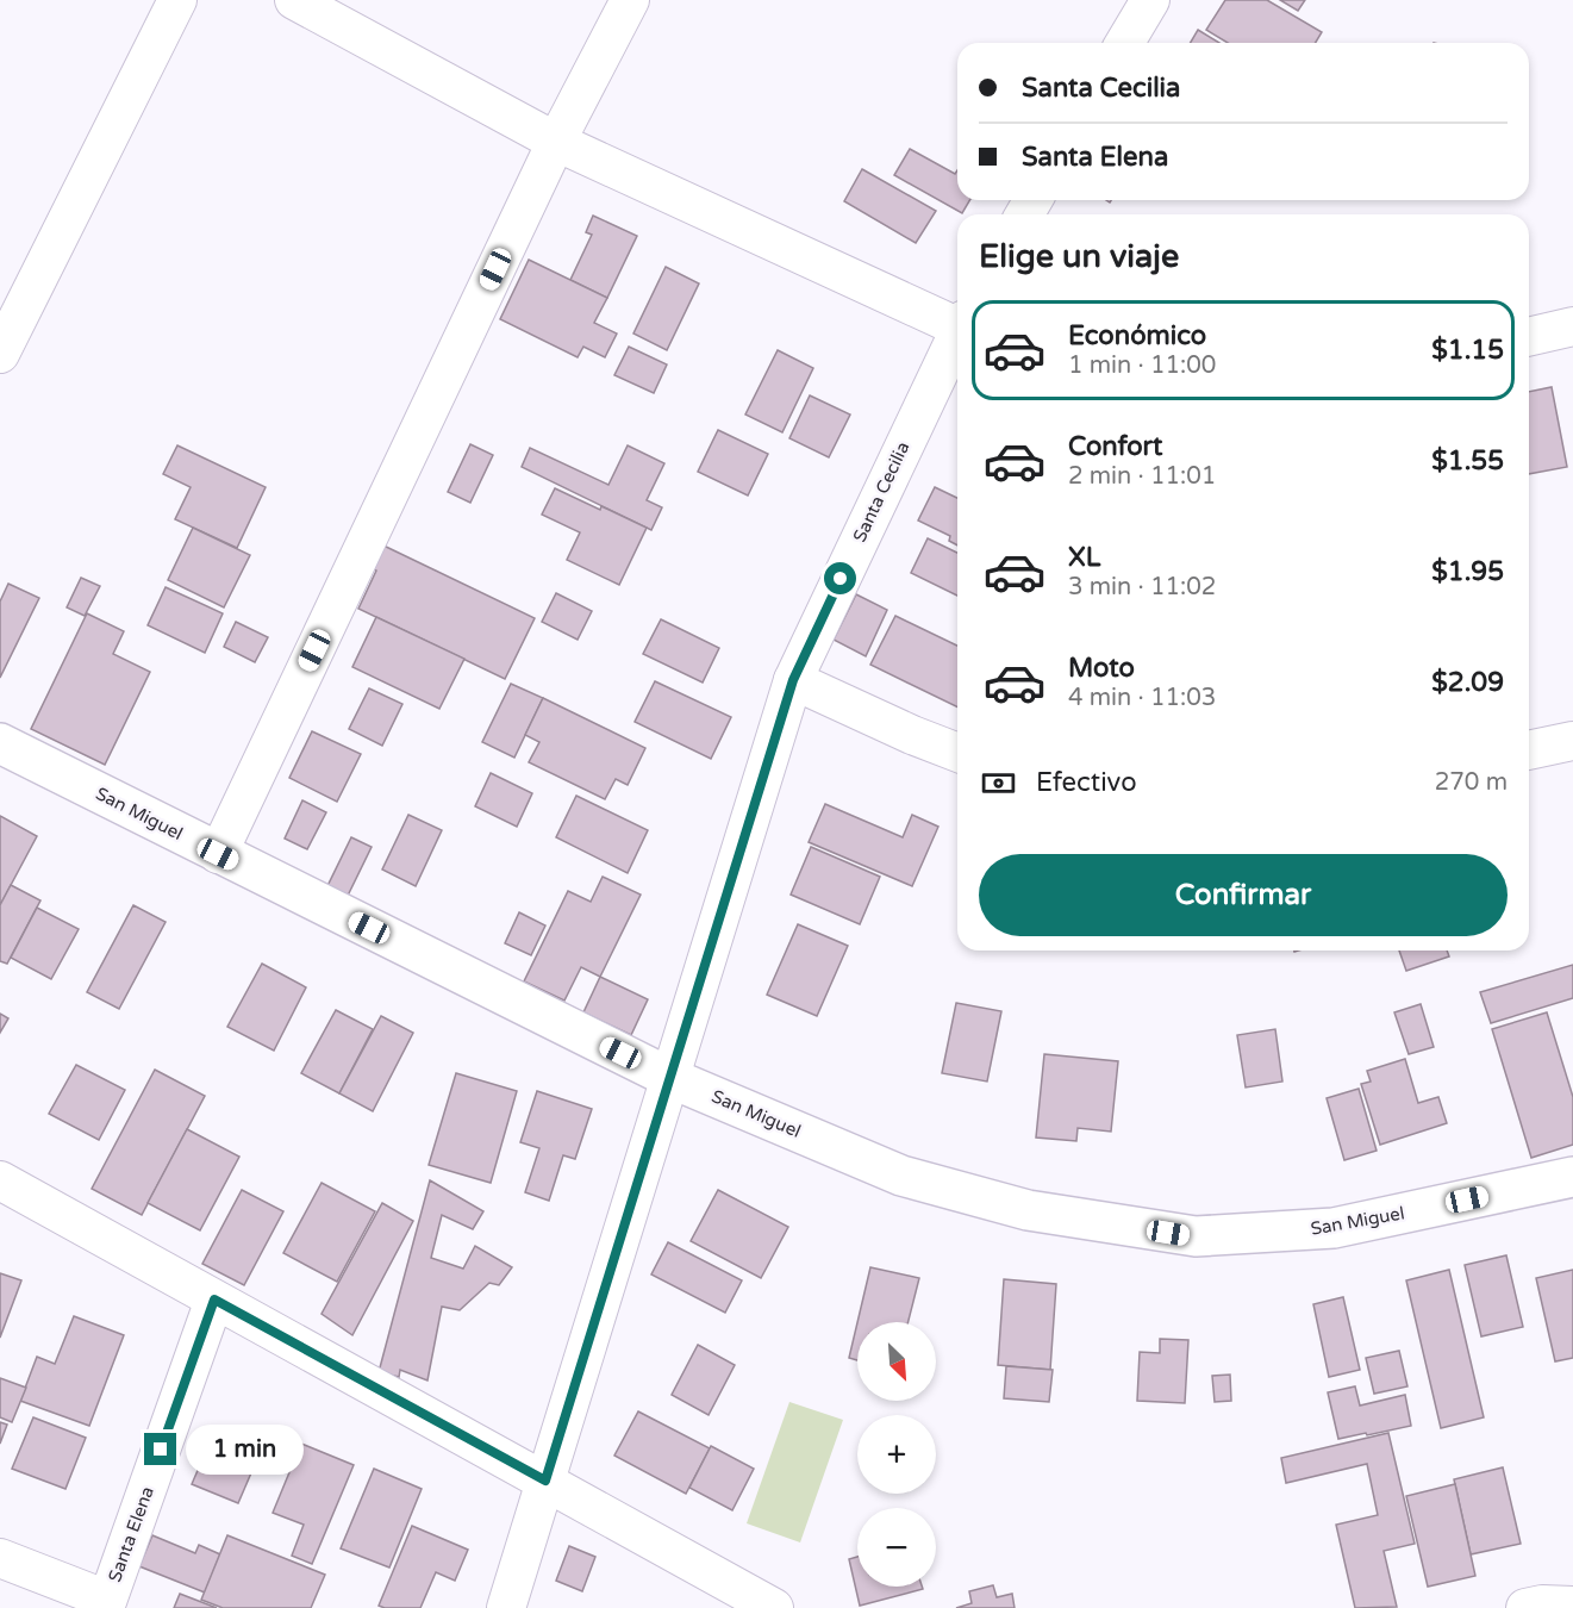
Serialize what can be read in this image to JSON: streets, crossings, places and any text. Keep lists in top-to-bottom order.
{
  "streets": {
    "street": ["Santa Cecilia", "San Miguel", "Santa Elena"]
  },
  "crossings": [
    ["Santa Cecilia", "San Miguel"]
  ],
  "north": "bottom right",
  "page": {
    "banner": ["Santa Cecilia", "Santa Elena"],
    "heading": "Elige un viaje",
    "list": [
      {
        "name": "Económico",
        "note": "1 min · 11:00",
        "value": "$1.15"
      },
      {
        "name": "Confort",
        "note": "2 min · 11:01",
        "value": "$1.55"
      },
      {
        "name": "XL",
        "note": "3 min · 11:02",
        "value": "$1.95"
      },
      {
        "name": "Moto",
        "note": "4 min · 11:03",
        "value": "$2.09"
      }
    ],
    "pay": ["Efectivo", "270 m"],
    "buttons": "Confirmar",
    "map_buttons": ["+", "−"],
    "bubble": "1 min"
  }
}
